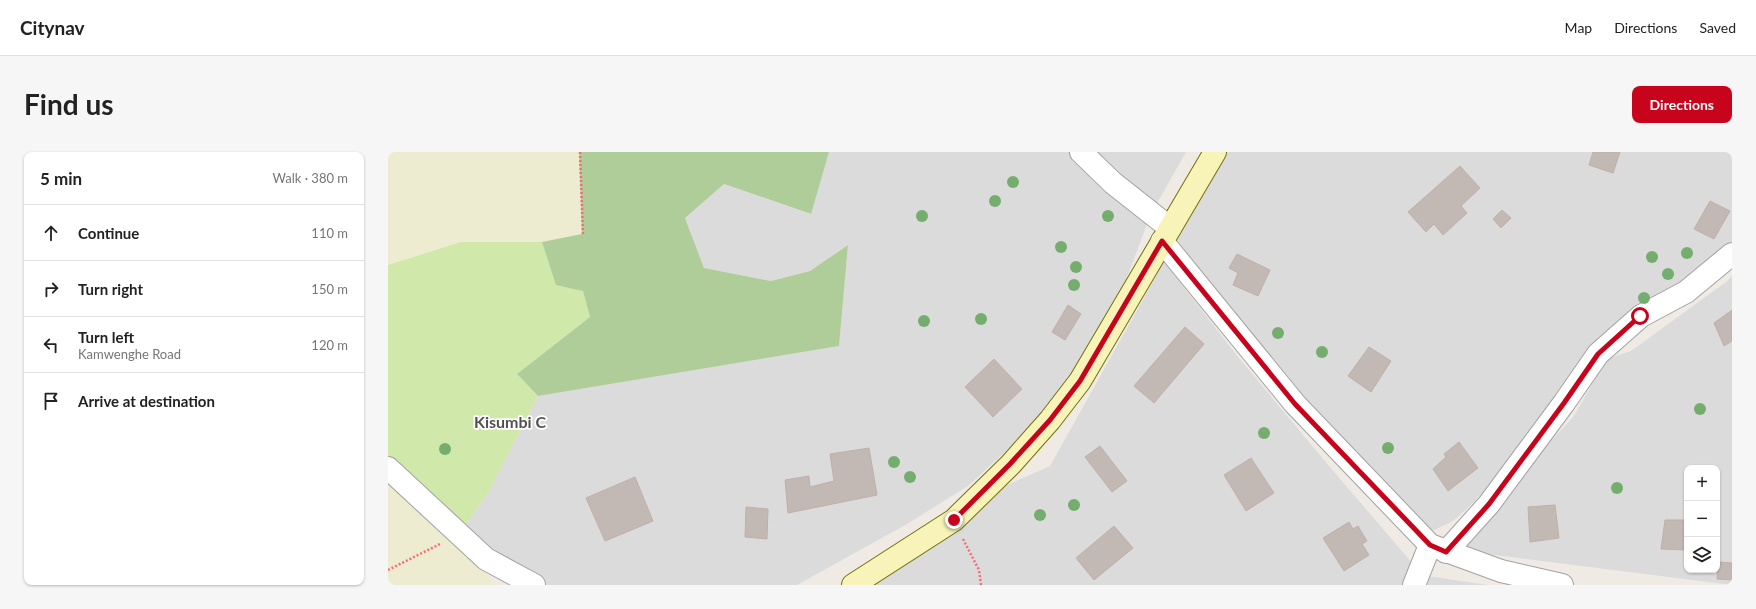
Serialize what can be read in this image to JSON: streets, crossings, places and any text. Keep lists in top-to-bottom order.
{
  "districts": ["Kisumbi C"],
  "page": {
    "header": "Citynav",
    "nav": ["Map", "Directions", "Saved"],
    "buttons": "Directions",
    "title": "Find us",
    "heading": ["5 min", "Walk · 380 m"],
    "list": [
      ["Continue", "110 m"],
      ["Turn right", "150 m"],
      ["Turn left", "Kamwenghe Road", "120 m"],
      "Arrive at destination"
    ],
    "map_buttons": ["+", "−"]
  }
}
